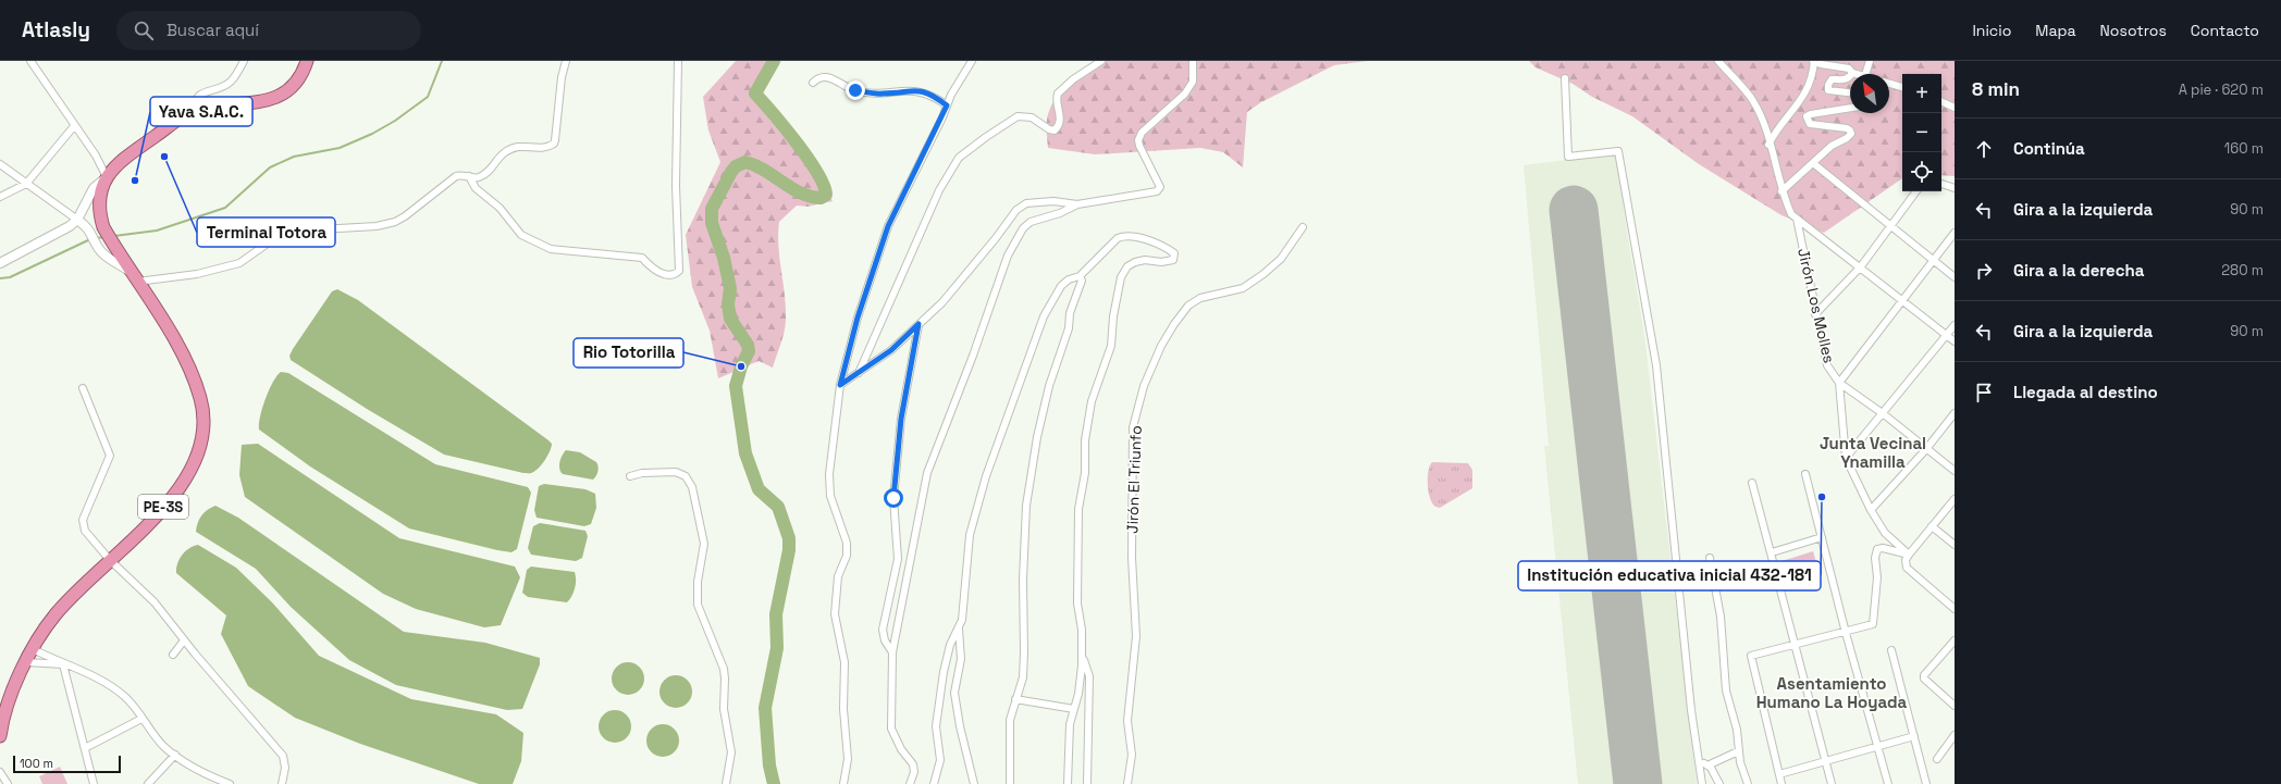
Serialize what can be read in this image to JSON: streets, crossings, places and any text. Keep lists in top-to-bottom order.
{
  "streets": {
    "highway": ["PE-3S"],
    "street": ["Jirón Los Molles", "Jirón El Triunfo"]
  },
  "districts": ["Junta Vecinal Ynamilla", "Asentamiento Humano La Hoyada"],
  "places": [
    "Terminal Totora",
    "Yava S.A.C.",
    "Rio Totorilla",
    "Institución educativa inicial 432-181"
  ],
  "scale_bar": "100 m",
  "north": "top left",
  "page": {
    "header": "Atlasly",
    "search": "Buscar aquí",
    "nav": [
      "Inicio",
      "Mapa",
      "Nosotros",
      "Contacto"
    ],
    "heading": ["8 min", "A pie · 620 m"],
    "map_buttons": ["+", "−"],
    "list": [
      ["Continúa", "160 m"],
      ["Gira a la izquierda", "90 m"],
      ["Gira a la derecha", "280 m"],
      ["Gira a la izquierda", "90 m"],
      "Llegada al destino"
    ],
    "scale": "100 m"
  }
}
